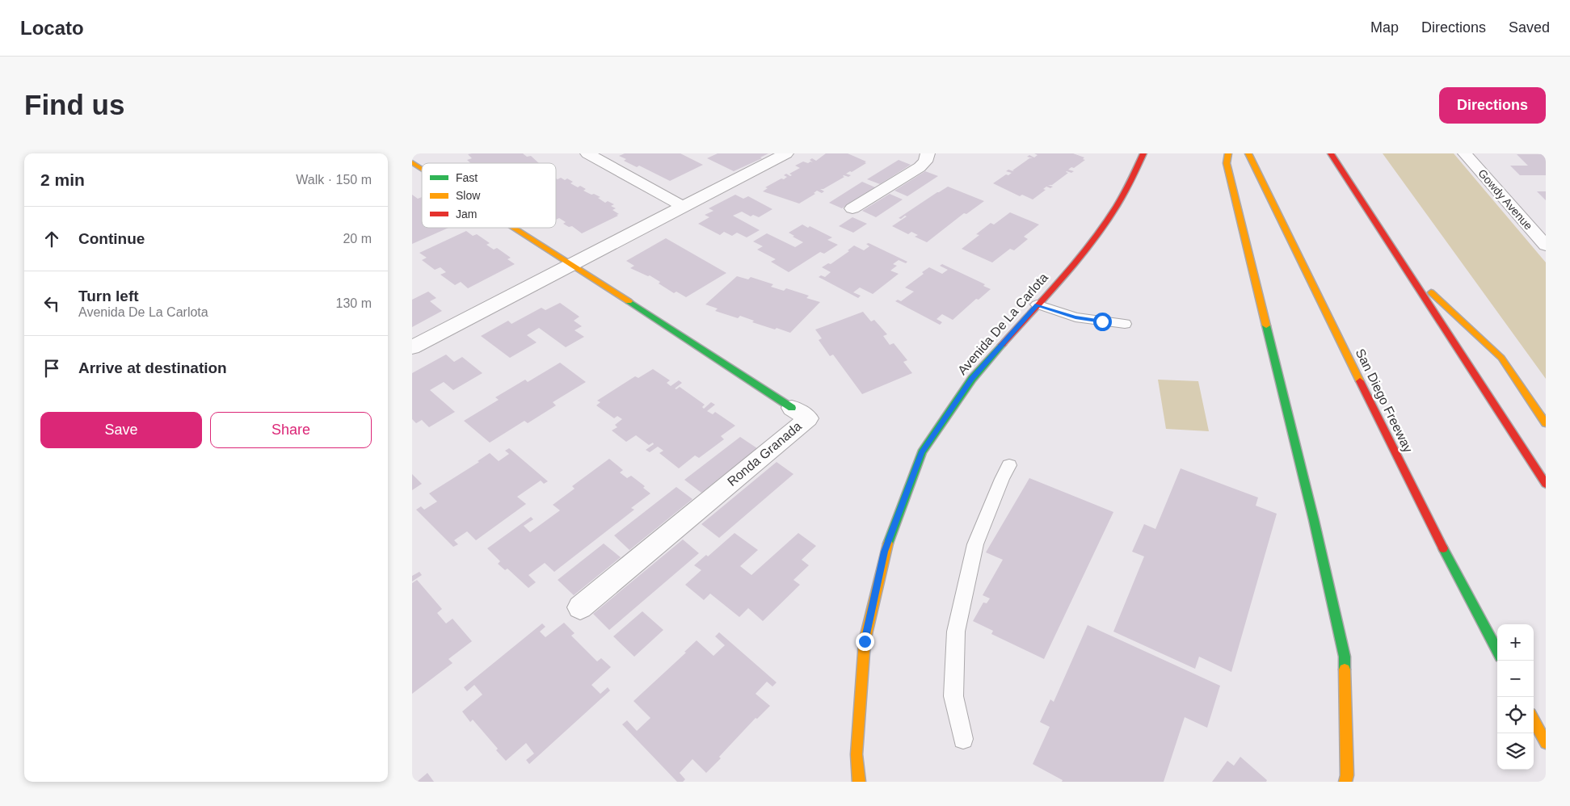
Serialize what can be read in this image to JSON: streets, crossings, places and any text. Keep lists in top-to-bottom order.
{
  "streets": {
    "main road": ["Avenida De La Carlota", "San Diego Freeway", "Ronda Granada"],
    "street": ["Gowdy Avenue"]
  },
  "legend": ["Fast", "Slow", "Jam"],
  "page": {
    "header": "Locato",
    "nav": ["Map", "Directions", "Saved"],
    "buttons": [
      "Directions",
      ["Save", "Share"]
    ],
    "title": "Find us",
    "heading": ["2 min", "Walk · 150 m"],
    "list": [
      ["Continue", "20 m"],
      ["Turn left", "Avenida De La Carlota", "130 m"],
      "Arrive at destination"
    ],
    "map_buttons": ["+", "−"]
  }
}
